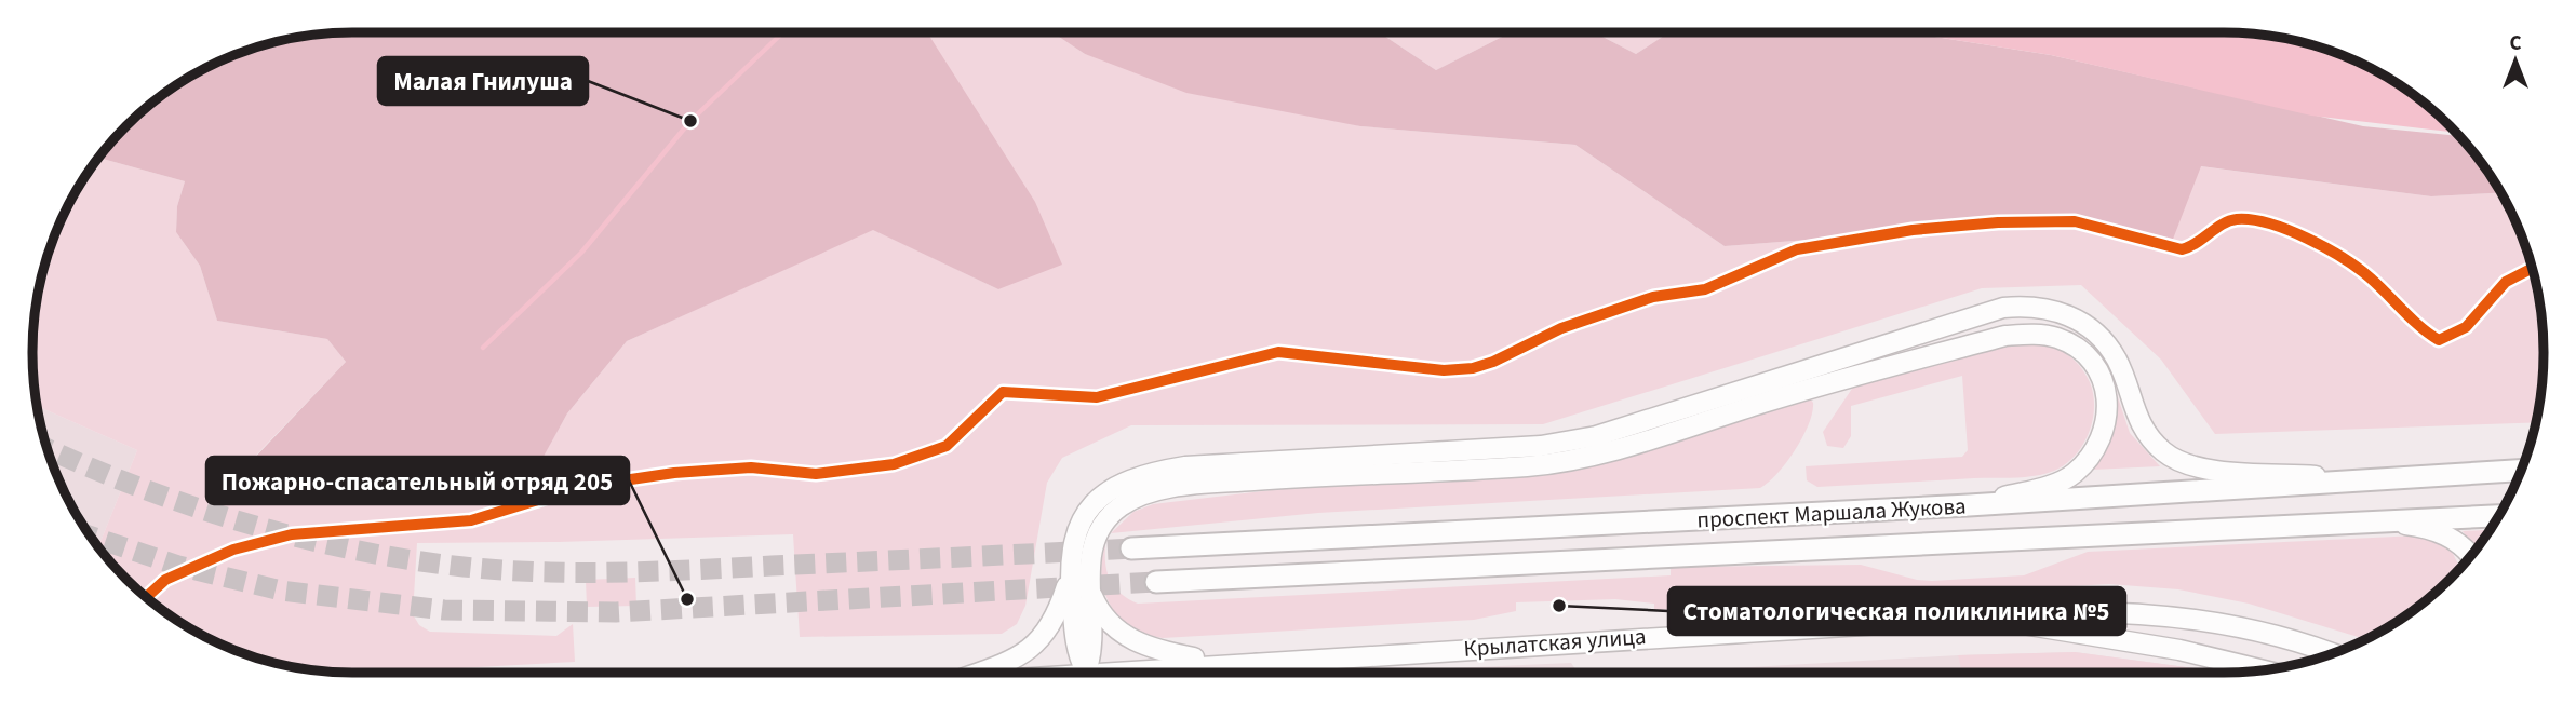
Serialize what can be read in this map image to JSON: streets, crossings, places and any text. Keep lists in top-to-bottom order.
{
  "streets": {
    "main road": ["проспект Маршала Жукова", "Крылатская улица"]
  },
  "places": ["Малая Гнилуша", "Пожарно-спасательный отряд 205", "Стоматологическая поликлиника №5"],
  "north": "top"
}
